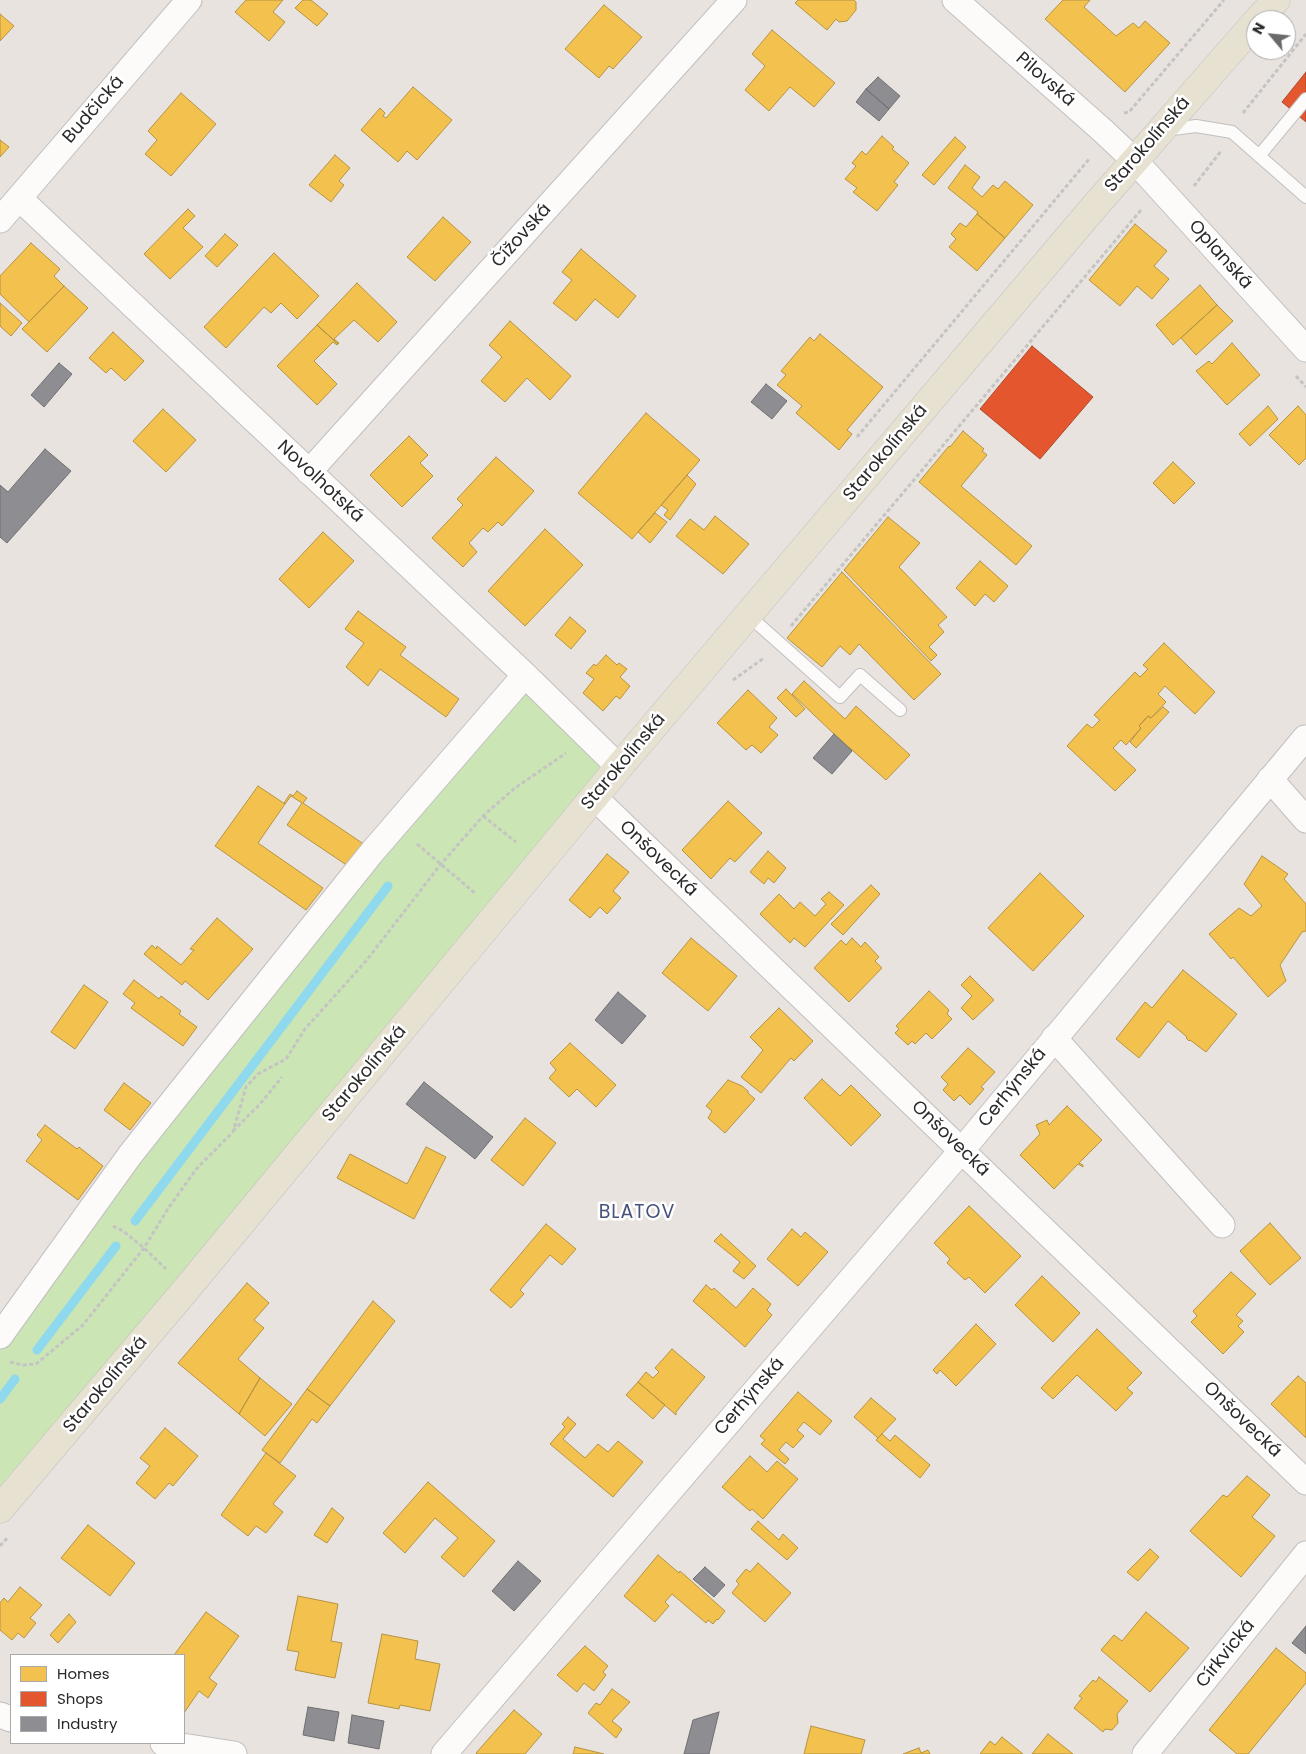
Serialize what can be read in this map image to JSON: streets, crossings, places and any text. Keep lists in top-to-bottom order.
{
  "streets": {
    "main road": ["Starokolínská"],
    "street": [
      "Pilovská",
      "Budčická",
      "Čížovská",
      "Oplanská",
      "Novolhotská",
      "Onšovecká",
      "Cerhýnská",
      "Církvická"
    ]
  },
  "crossings": [
    ["Pilovská", "Starokolínská"],
    ["Pilovská", "Oplanská"],
    ["Budčická", "Novolhotská"],
    ["Starokolínská", "Oplanská"],
    ["Starokolínská", "Novolhotská"],
    ["Starokolínská", "Onšovecká"],
    ["Čížovská", "Novolhotská"],
    ["Onšovecká", "Cerhýnská"]
  ],
  "districts": ["BLATOV"],
  "legend": ["Homes", "Shops", "Industry"],
  "north": "top left"
}
